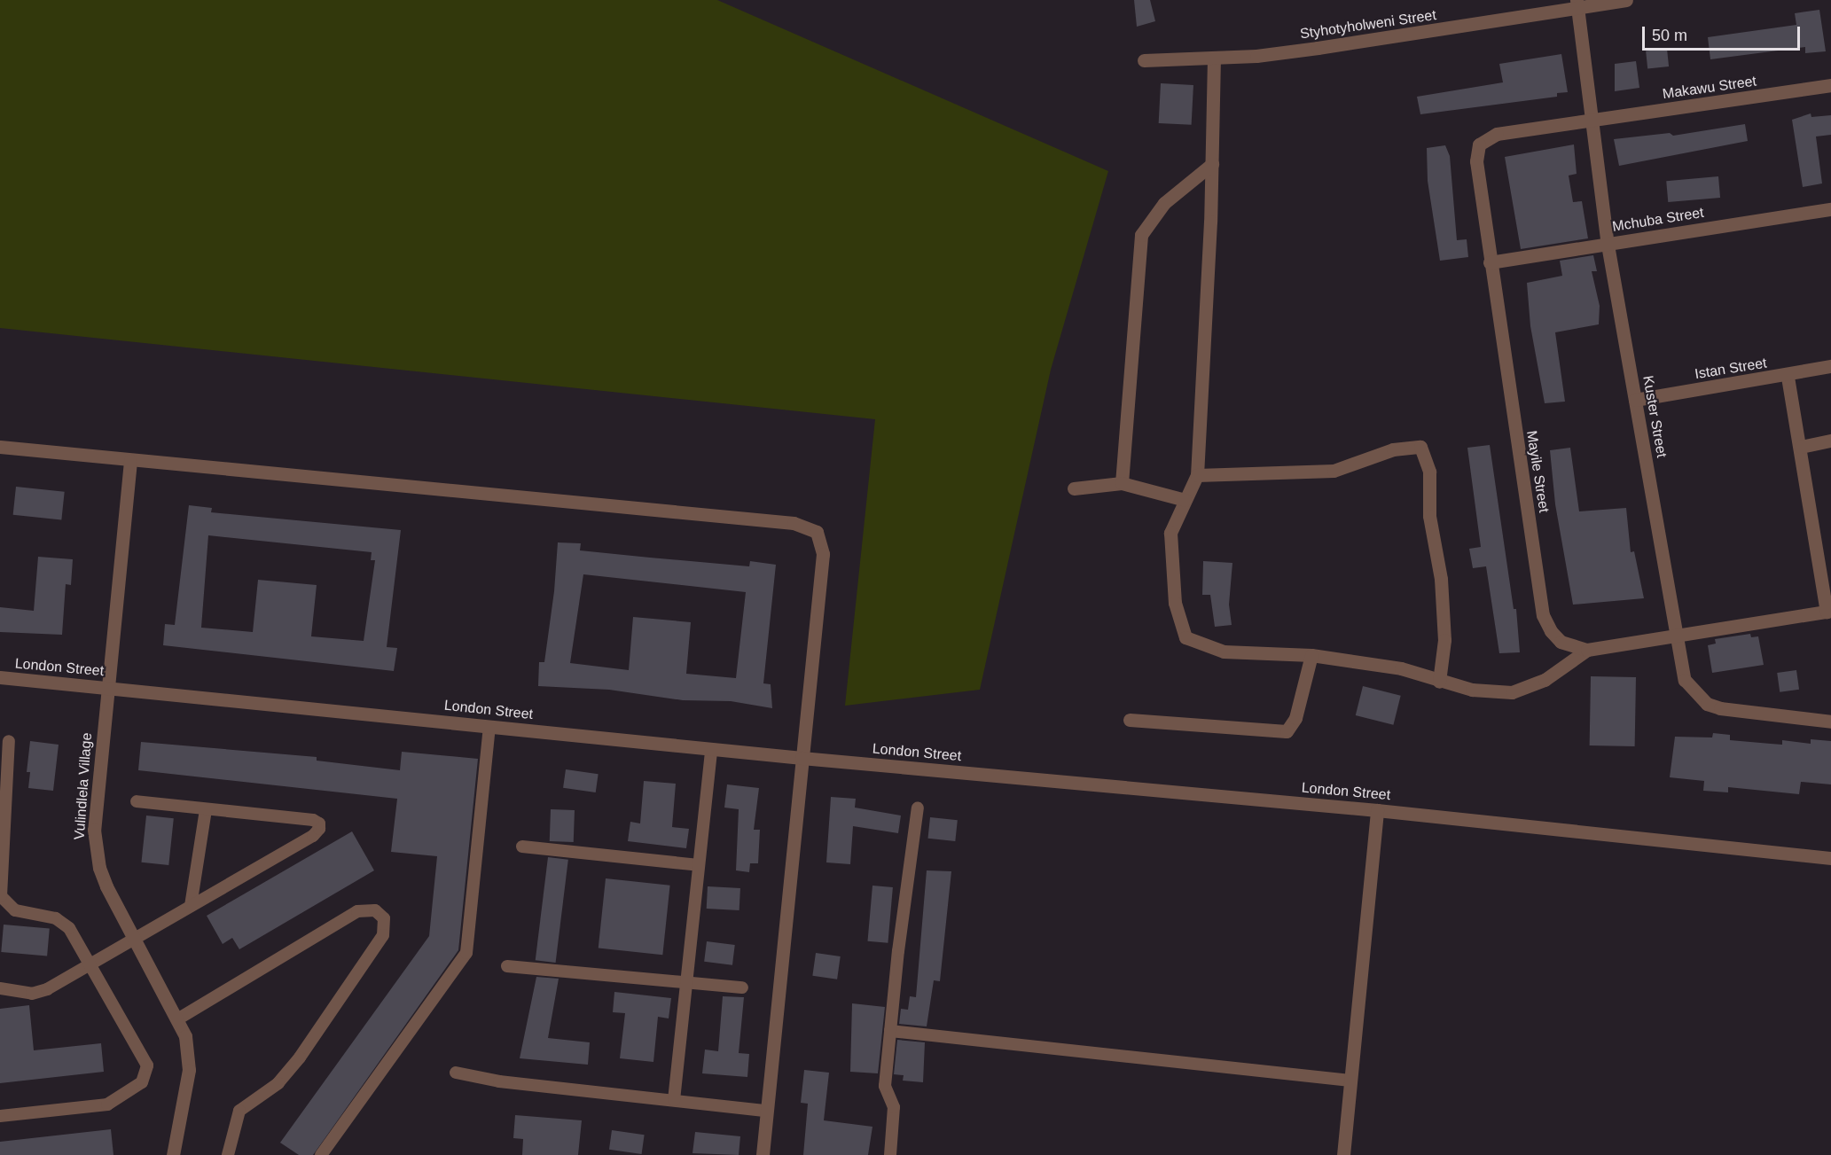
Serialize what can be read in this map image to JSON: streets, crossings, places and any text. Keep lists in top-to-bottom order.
{
  "streets": {
    "street": [
      "Styhotyholweni Street",
      "Makawu Street",
      "Mchuba Street",
      "Istan Street",
      "Kuster Street",
      "Mayile Street",
      "London Street",
      "Vulindlela Village"
    ]
  },
  "crossings": [
    ["Styhotyholweni Street", "Kuster Street"],
    ["Makawu Street", "Kuster Street"],
    ["Makawu Street", "Mayile Street"],
    ["Mchuba Street", "Kuster Street"],
    ["Mchuba Street", "Mayile Street"],
    ["Istan Street", "Kuster Street"],
    ["Kuster Street", "Mayile Street"],
    ["London Street", "Vulindlela Village"]
  ],
  "scale_bar": "50 m"
}
